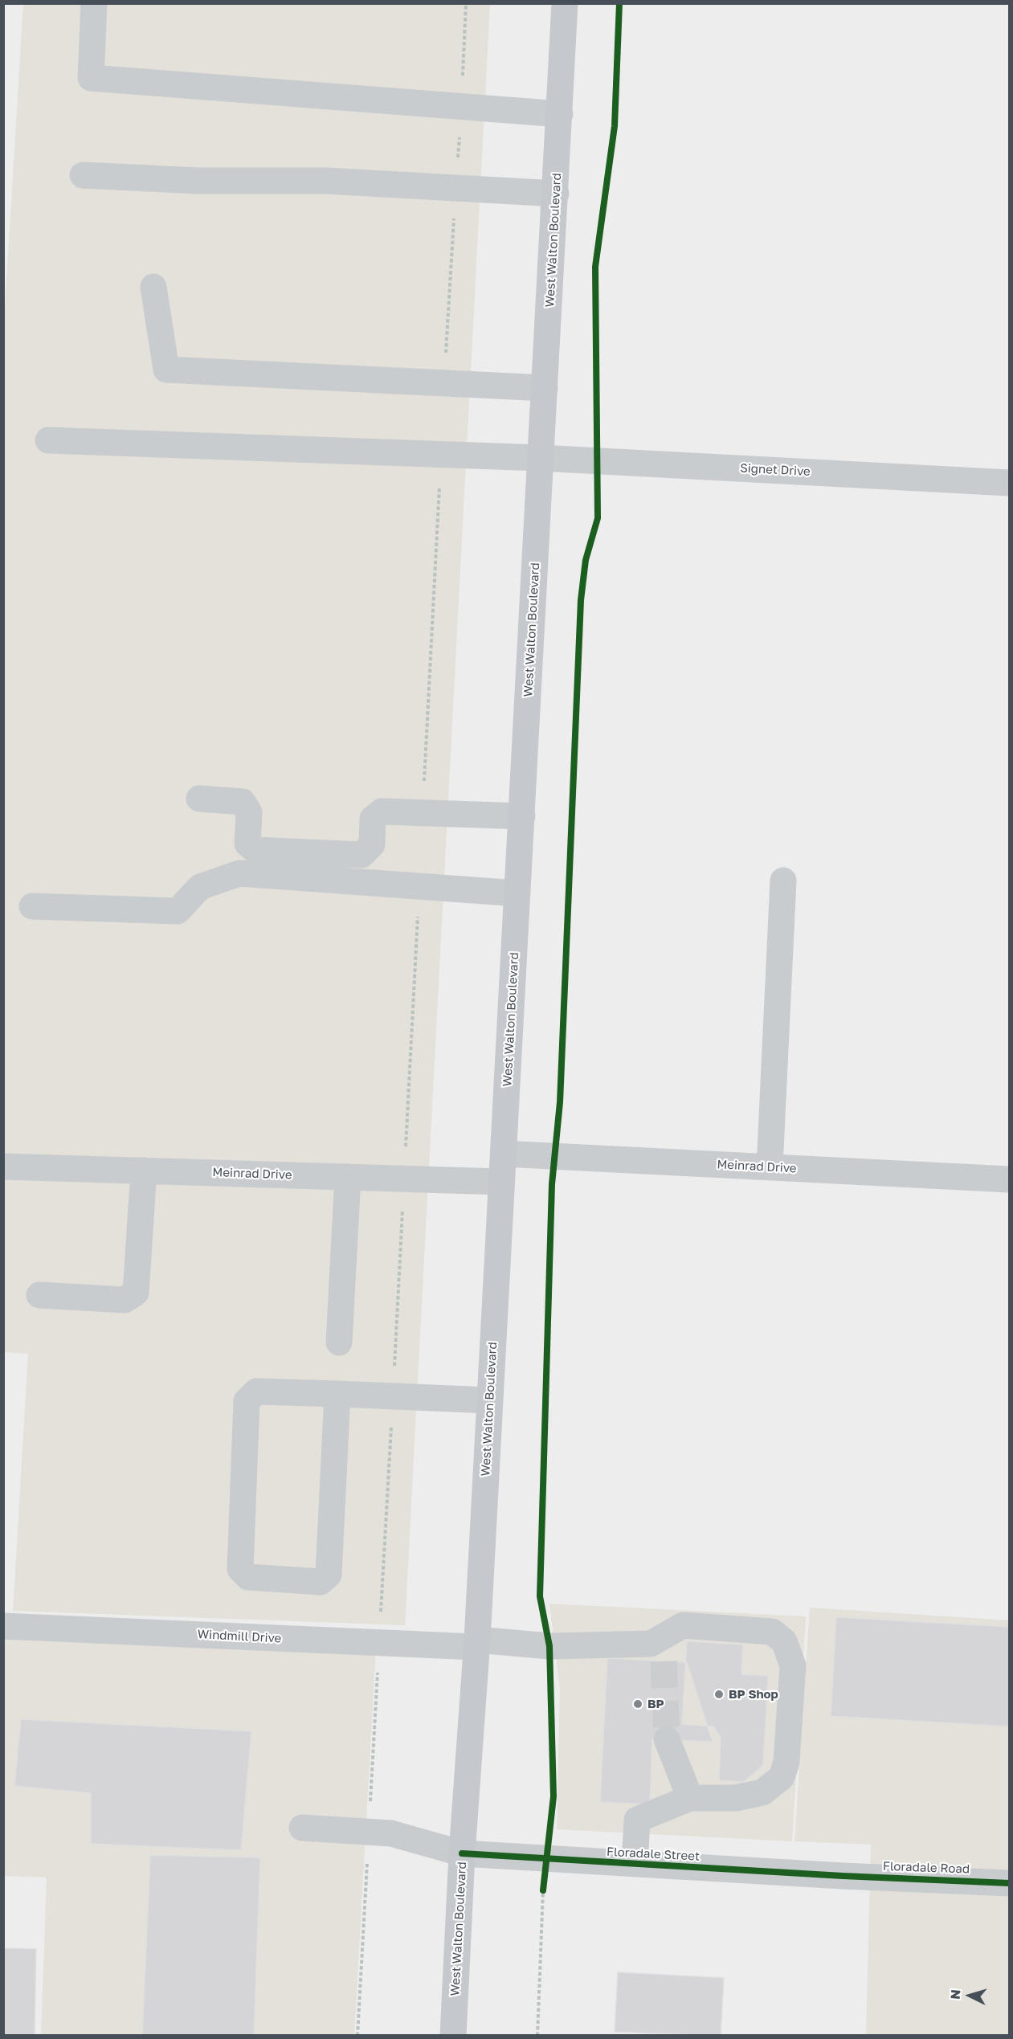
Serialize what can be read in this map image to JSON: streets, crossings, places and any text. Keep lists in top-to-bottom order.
{
  "streets": {
    "main road": ["West Walton Boulevard"],
    "street": [
      "Signet Drive",
      "Meinrad Drive",
      "Windmill Drive",
      "Floradale Street",
      "Floradale Road"
    ]
  },
  "crossings": [
    ["West Walton Boulevard", "Signet Drive"],
    ["West Walton Boulevard", "Meinrad Drive"],
    ["West Walton Boulevard", "Windmill Drive"],
    ["West Walton Boulevard", "Floradale Street"],
    ["Floradale Street", "Floradale Road"]
  ],
  "places": ["BP Shop", "BP"],
  "north": "left"
}
